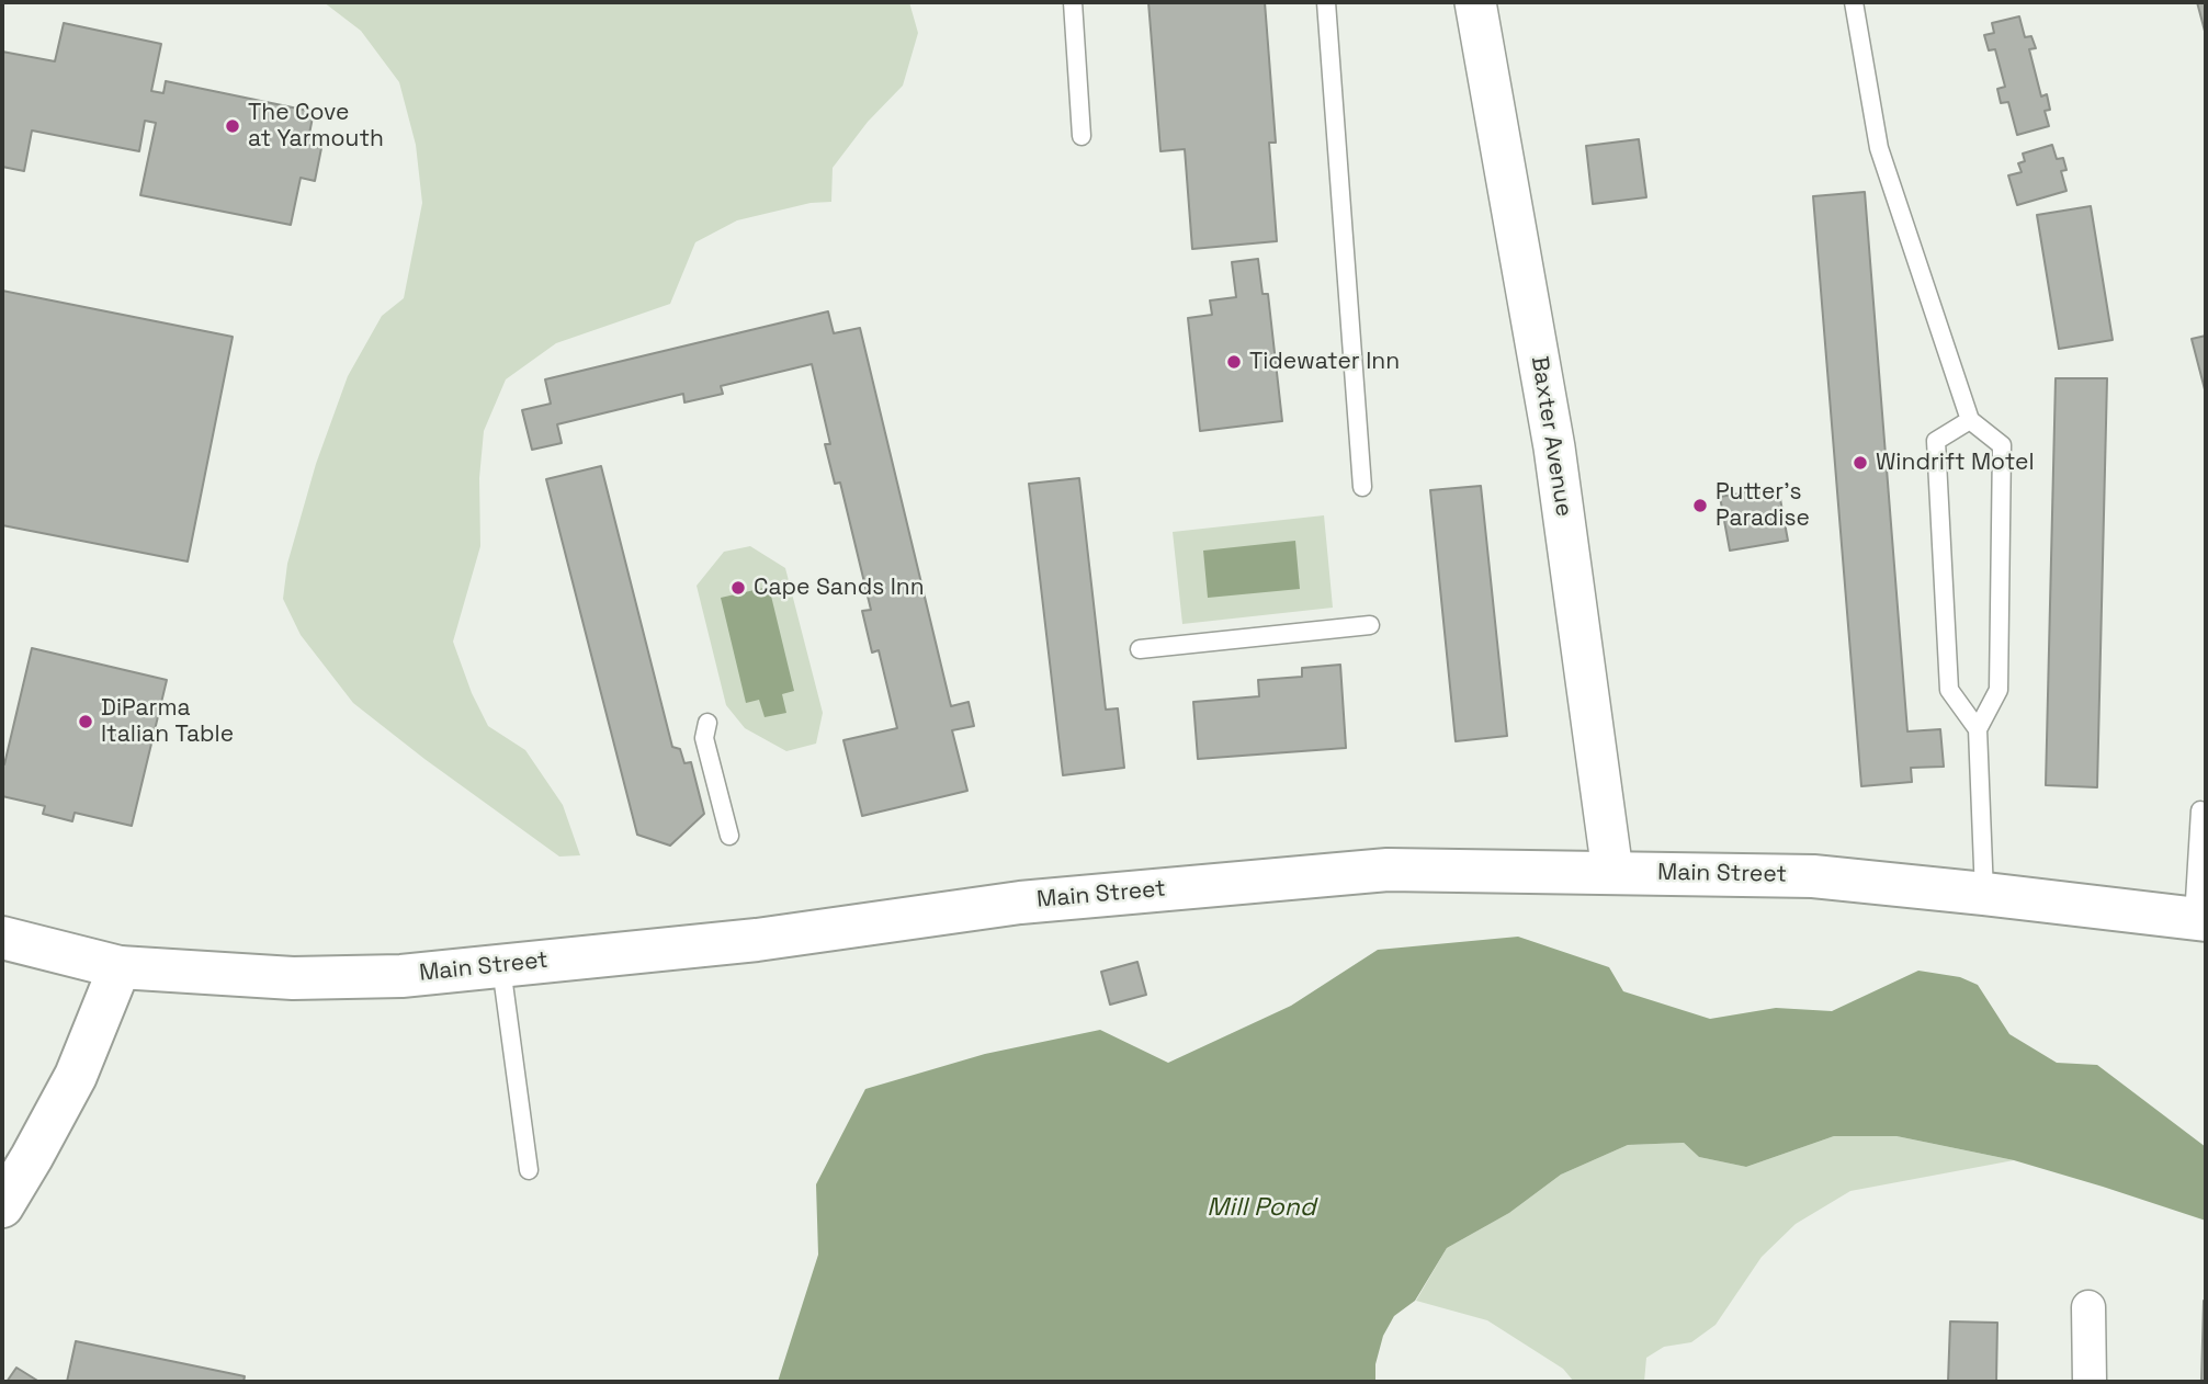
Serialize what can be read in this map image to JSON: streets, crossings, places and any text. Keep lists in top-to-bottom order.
{
  "streets": {
    "main road": ["Main Street"],
    "street": ["Baxter Avenue"]
  },
  "crossings": [
    ["Baxter Avenue", "Main Street"]
  ],
  "water": ["Mill Pond"],
  "places": [
    "The Cove at Yarmouth",
    "Tidewater Inn",
    "Windrift Motel",
    "Putter's Paradise",
    "Cape Sands Inn",
    "DiParma Italian Table"
  ]
}
